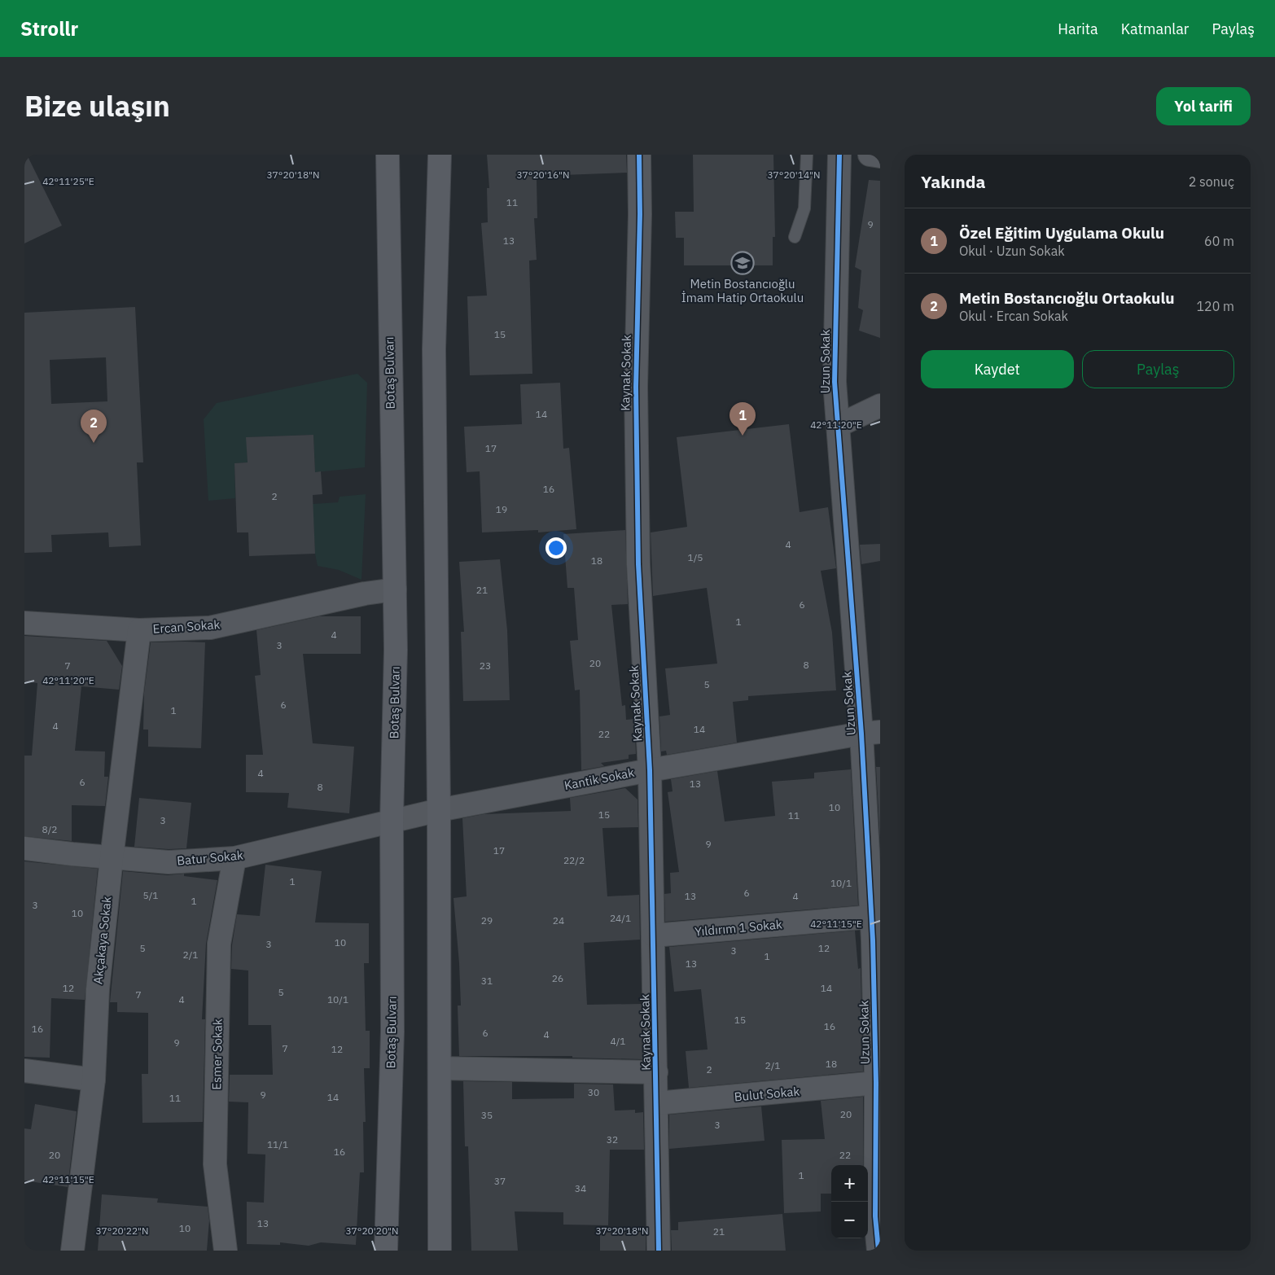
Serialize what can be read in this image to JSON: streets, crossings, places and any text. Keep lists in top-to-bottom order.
{
  "streets": {
    "street": [
      "Uzun Sokak",
      "Botaş Bulvarı",
      "Kaynak Sokak",
      "Ercan Sokak",
      "Kantik Sokak",
      "Batur Sokak",
      "Yıldırım 1 Sokak",
      "Akçakaya Sokak",
      "Esmer Sokak",
      "Bulut Sokak"
    ]
  },
  "crossings": [
    ["Uzun Sokak", "Kantik Sokak"],
    ["Uzun Sokak", "Yıldırım 1 Sokak"],
    ["Uzun Sokak", "Bulut Sokak"],
    ["Botaş Bulvarı", "Ercan Sokak"],
    ["Botaş Bulvarı", "Kantik Sokak"],
    ["Botaş Bulvarı", "Batur Sokak"],
    ["Kaynak Sokak", "Kantik Sokak"],
    ["Kaynak Sokak", "Yıldırım 1 Sokak"],
    ["Kaynak Sokak", "Bulut Sokak"],
    ["Ercan Sokak", "Akçakaya Sokak"],
    ["Kantik Sokak", "Batur Sokak"],
    ["Batur Sokak", "Akçakaya Sokak"],
    ["Batur Sokak", "Esmer Sokak"]
  ],
  "places": {
    "school or university": ["Metin Bostancıoğlu İmam Hatip Ortaokulu"]
  },
  "house_numbers": [
    "11",
    "9",
    "13",
    "15",
    "14",
    "17",
    "16",
    "2",
    "19",
    "4",
    "1/5",
    "18",
    "21",
    "6",
    "1",
    "4",
    "3",
    "20",
    "8",
    "7",
    "23",
    "5",
    "6",
    "1",
    "4",
    "14",
    "22",
    "4",
    "6",
    "13",
    "8",
    "10",
    "15",
    "11",
    "3",
    "8/2",
    "9",
    "17",
    "22/2",
    "1",
    "10/1",
    "6",
    "5/1",
    "13",
    "4",
    "1",
    "3",
    "10",
    "24/1",
    "29",
    "24",
    "10",
    "3",
    "5",
    "12",
    "3",
    "2/1",
    "1",
    "13",
    "26",
    "31",
    "12",
    "14",
    "5",
    "7",
    "4",
    "10/1",
    "15",
    "16",
    "16",
    "6",
    "4",
    "4/1",
    "9",
    "7",
    "12",
    "18",
    "2/1",
    "2",
    "30",
    "9",
    "14",
    "11",
    "20",
    "35",
    "3",
    "32",
    "11/1",
    "16",
    "20",
    "22",
    "1",
    "37",
    "34",
    "13",
    "10",
    "21"
  ],
  "page": {
    "header": "Strollr",
    "nav": ["Harita", "Katmanlar", "Paylaş"],
    "title": "Bize ulaşın",
    "buttons": [
      "Yol tarifi",
      ["Kaydet", "Paylaş"]
    ],
    "heading": ["Yakında", "2 sonuç"],
    "list": [
      {
        "mark": "1",
        "name": "Özel Eğitim Uygulama Okulu",
        "note": "Okul · Uzun Sokak",
        "value": "60 m"
      },
      {
        "mark": "2",
        "name": "Metin Bostancıoğlu Ortaokulu",
        "note": "Okul · Ercan Sokak",
        "value": "120 m"
      }
    ],
    "pins": ["1", "2"],
    "map_buttons": ["+", "−"]
  },
  "coordinates": [
    "37°20'18\"N",
    "37°20'16\"N",
    "37°20'14\"N",
    "42°11'25\"E",
    "42°11'20\"E",
    "42°11'15\"E",
    "37°20'22\"N",
    "37°20'20\"N"
  ]
}
